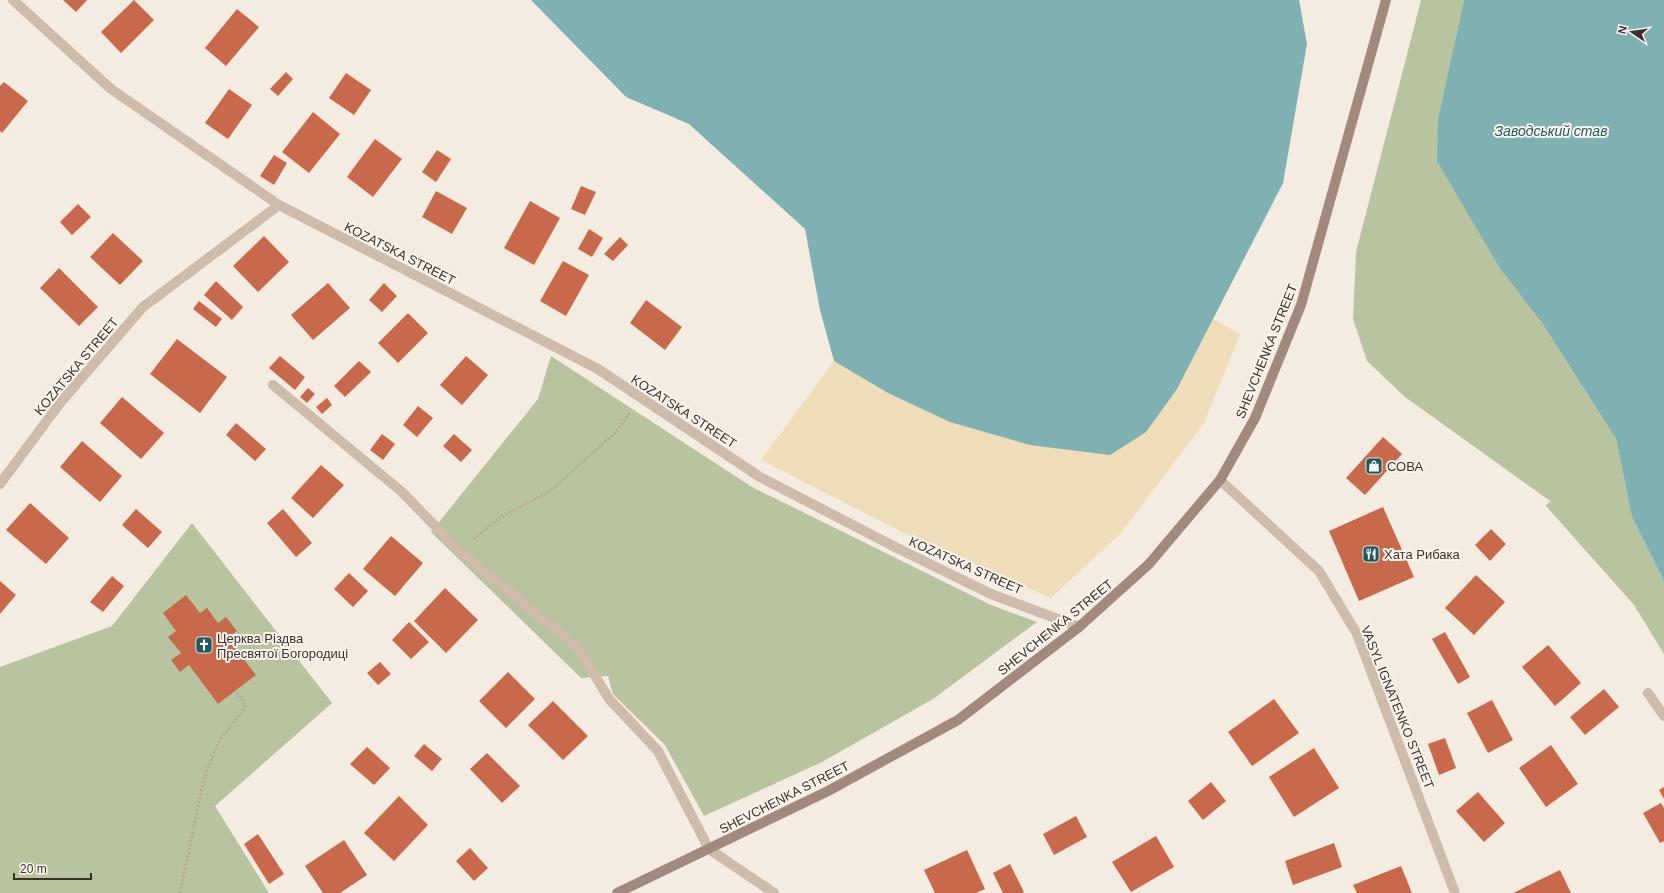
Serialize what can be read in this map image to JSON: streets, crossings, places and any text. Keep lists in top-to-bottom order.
{
  "streets": {
    "street": ["KOZATSKA STREET", "SHEVCHENKA STREET", "VASYL IGNATENKO STREET"]
  },
  "crossings": [
    ["KOZATSKA STREET", "SHEVCHENKA STREET"],
    ["SHEVCHENKA STREET", "VASYL IGNATENKO STREET"]
  ],
  "water": ["Заводський став"],
  "places": {
    "shop": ["СОВА"],
    "restaurant": ["Хата Рибака"],
    "church": ["Церква Різдва Пресвятої Богородиці"]
  },
  "scale_bar": "20 m",
  "north": "left"
}
